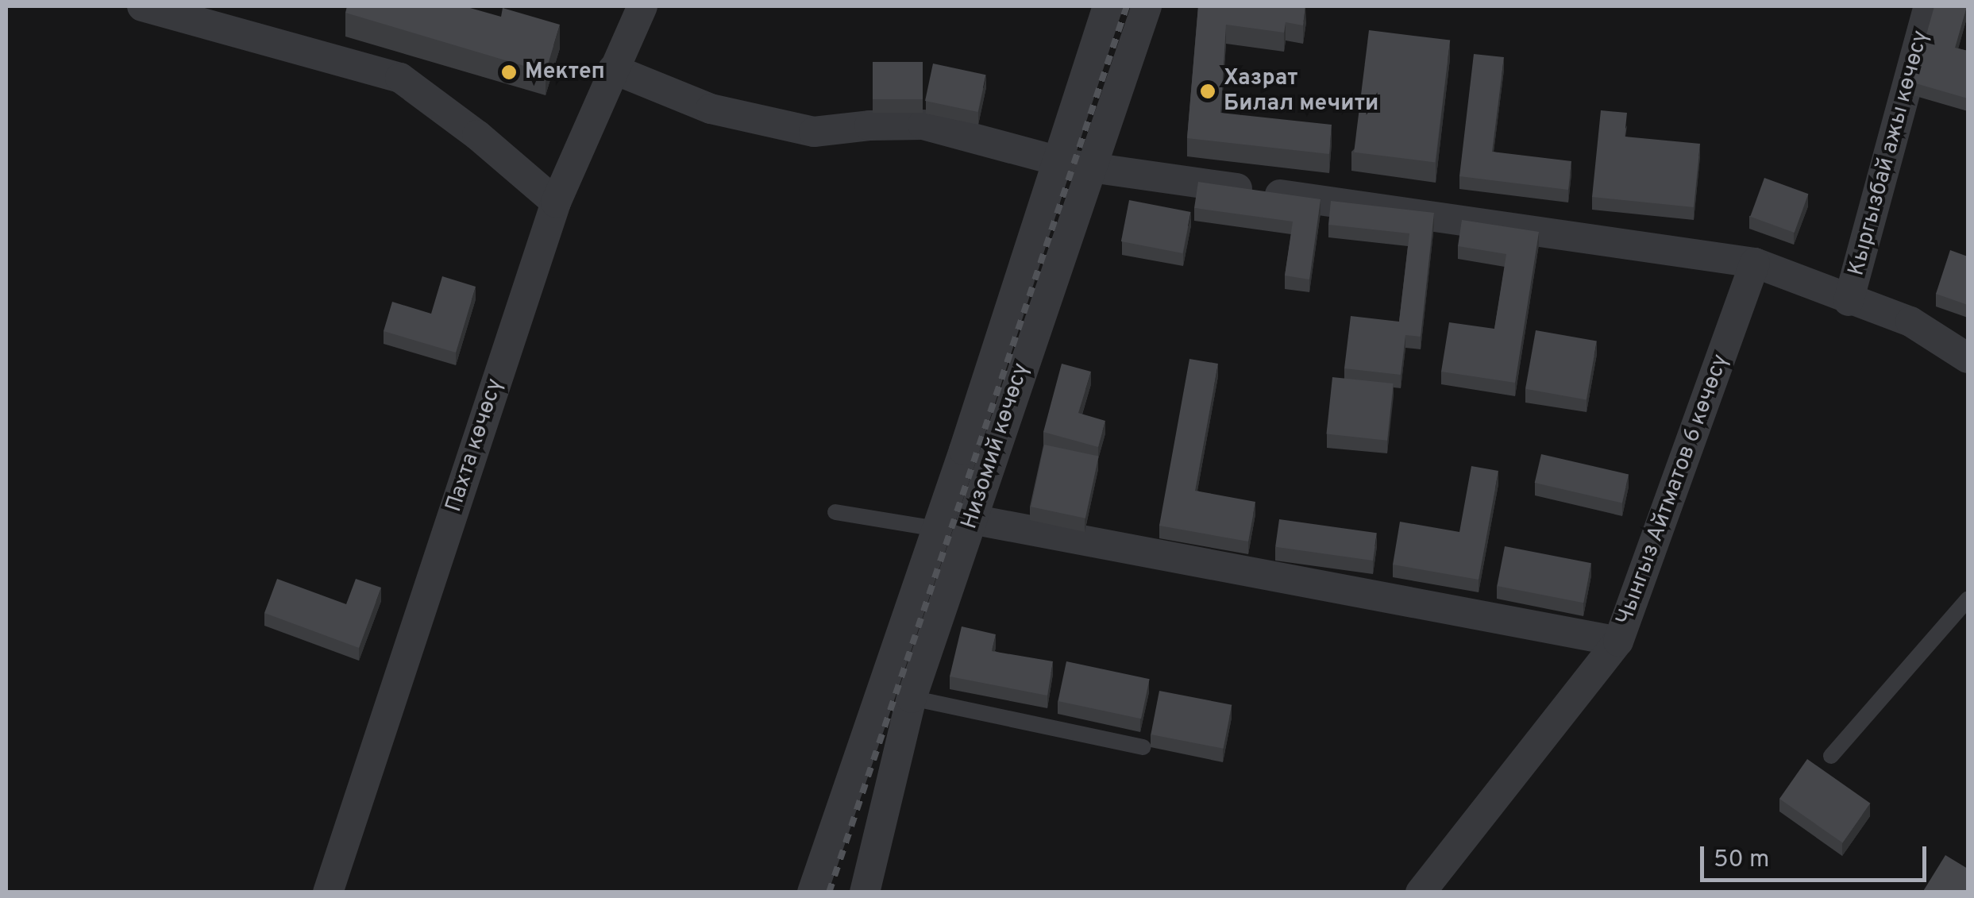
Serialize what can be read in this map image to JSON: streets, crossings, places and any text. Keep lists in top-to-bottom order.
{
  "streets": {
    "street": [
      "Кыргызбай ажы көчөсү",
      "Пахта көчөсү",
      "Низомий көчөсү",
      "Чынгыз Айтматов 6 көчөсү"
    ]
  },
  "places": ["Мектеп", "Хазрат Билал мечити"],
  "scale_bar": "50 m"
}
